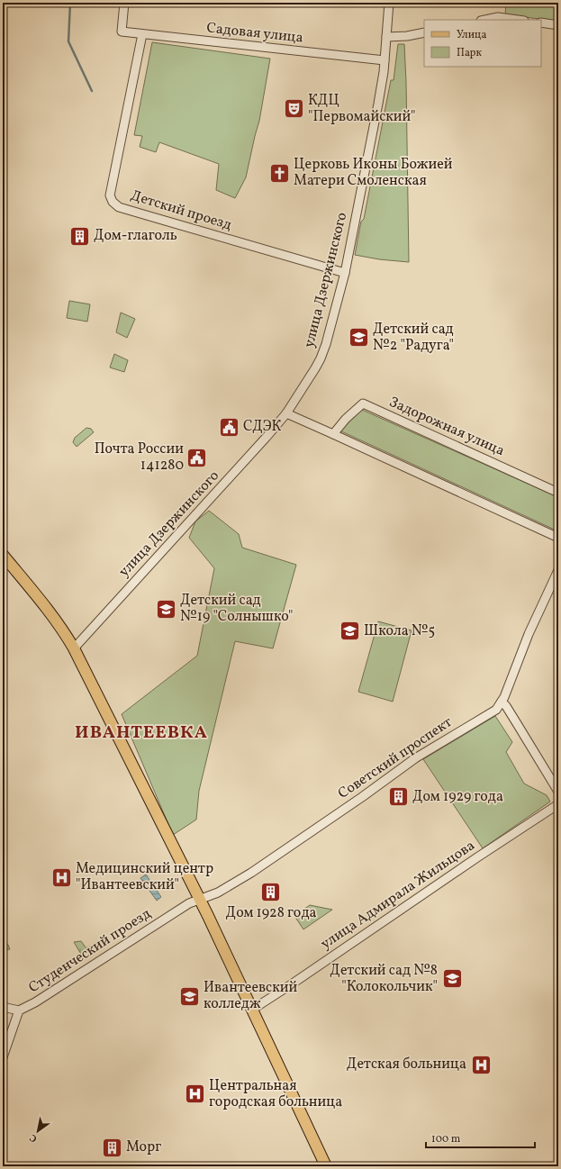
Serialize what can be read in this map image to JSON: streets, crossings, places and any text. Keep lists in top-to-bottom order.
{
  "streets": {
    "street": [
      "Садовая улица",
      "Детский проезд",
      "улица Дзержинского",
      "Задорожная улица",
      "Советский проспект",
      "улица Адмирала Жильцова",
      "Студенческий проезд"
    ]
  },
  "crossings": [
    ["Садовая улица", "Детский проезд"],
    ["Садовая улица", "улица Дзержинского"],
    ["Детский проезд", "улица Дзержинского"],
    ["Советский проспект", "Студенческий проезд"]
  ],
  "districts": ["ИВАНТЕЕВКА"],
  "places": {
    "theatre": ["КДЦ \"Первомайский\""],
    "church": ["Церковь Иконы Божией Матери Смоленская"],
    "building": [
      "Дом-глаголь",
      "Дом 1929 года",
      "Дом 1928 года",
      "Морг"
    ],
    "school or university": [
      "Детский сад №2 \"Радуга\"",
      "Детский сад №19 \"Солнышко\"",
      "Школа №5",
      "Детский сад №8 \"Колокольчик\"",
      "Ивантеевский колледж"
    ],
    "public building": ["СДЭК", "Почта России 141280"],
    "hospital": ["Медицинский центр \"Ивантеевский\"", "Детская больница", "Центральная городская больница"]
  },
  "legend": ["Улица", "Парк"],
  "scale_bar": "100 m",
  "north": "bottom left"
}
